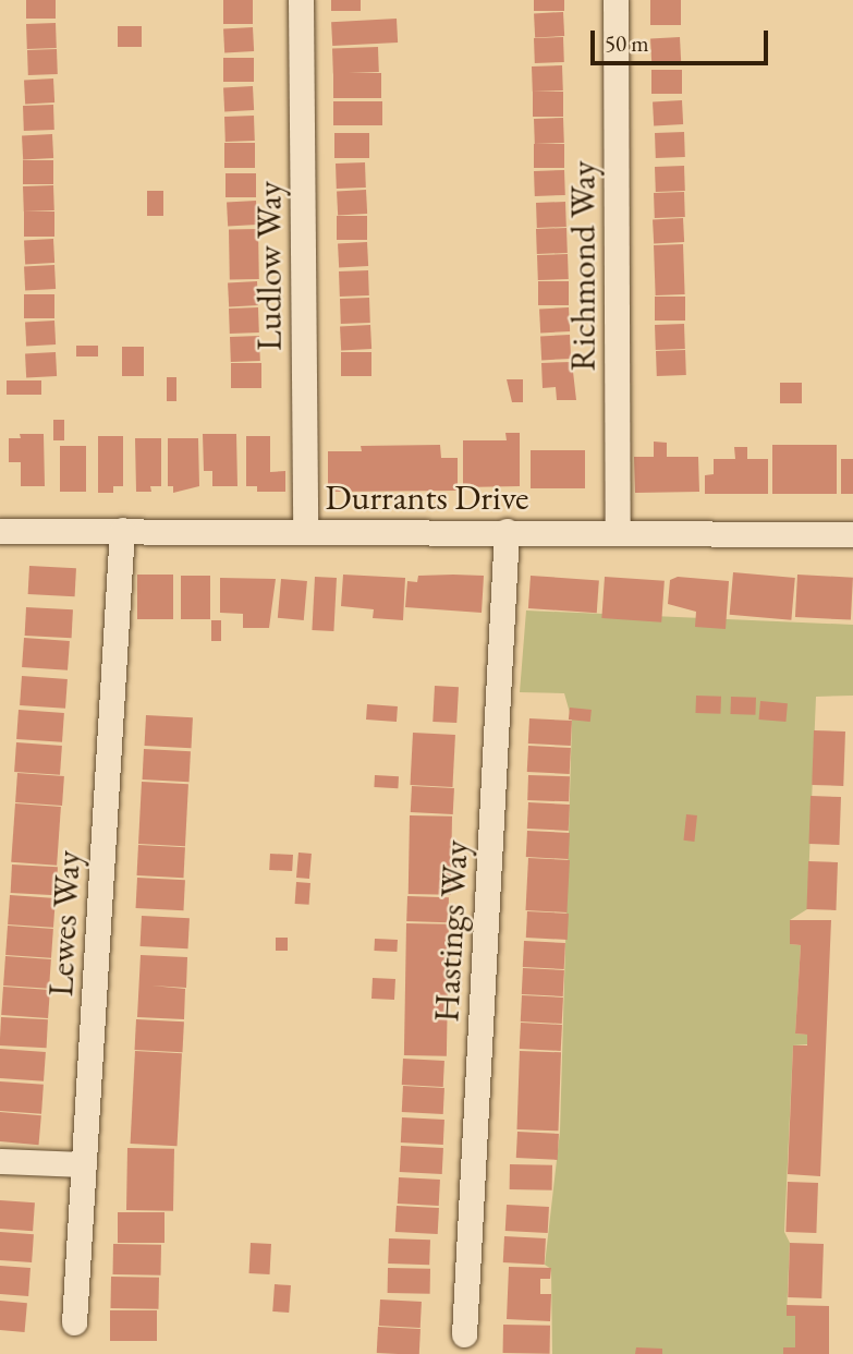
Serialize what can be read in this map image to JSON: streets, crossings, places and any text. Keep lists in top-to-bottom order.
{
  "streets": {
    "street": [
      "Ludlow Way",
      "Richmond Way",
      "Durrants Drive",
      "Lewes Way",
      "Hastings Way"
    ]
  },
  "crossings": [
    ["Ludlow Way", "Durrants Drive"],
    ["Richmond Way", "Durrants Drive"],
    ["Durrants Drive", "Lewes Way"],
    ["Durrants Drive", "Hastings Way"]
  ],
  "scale_bar": "50 m"
}
